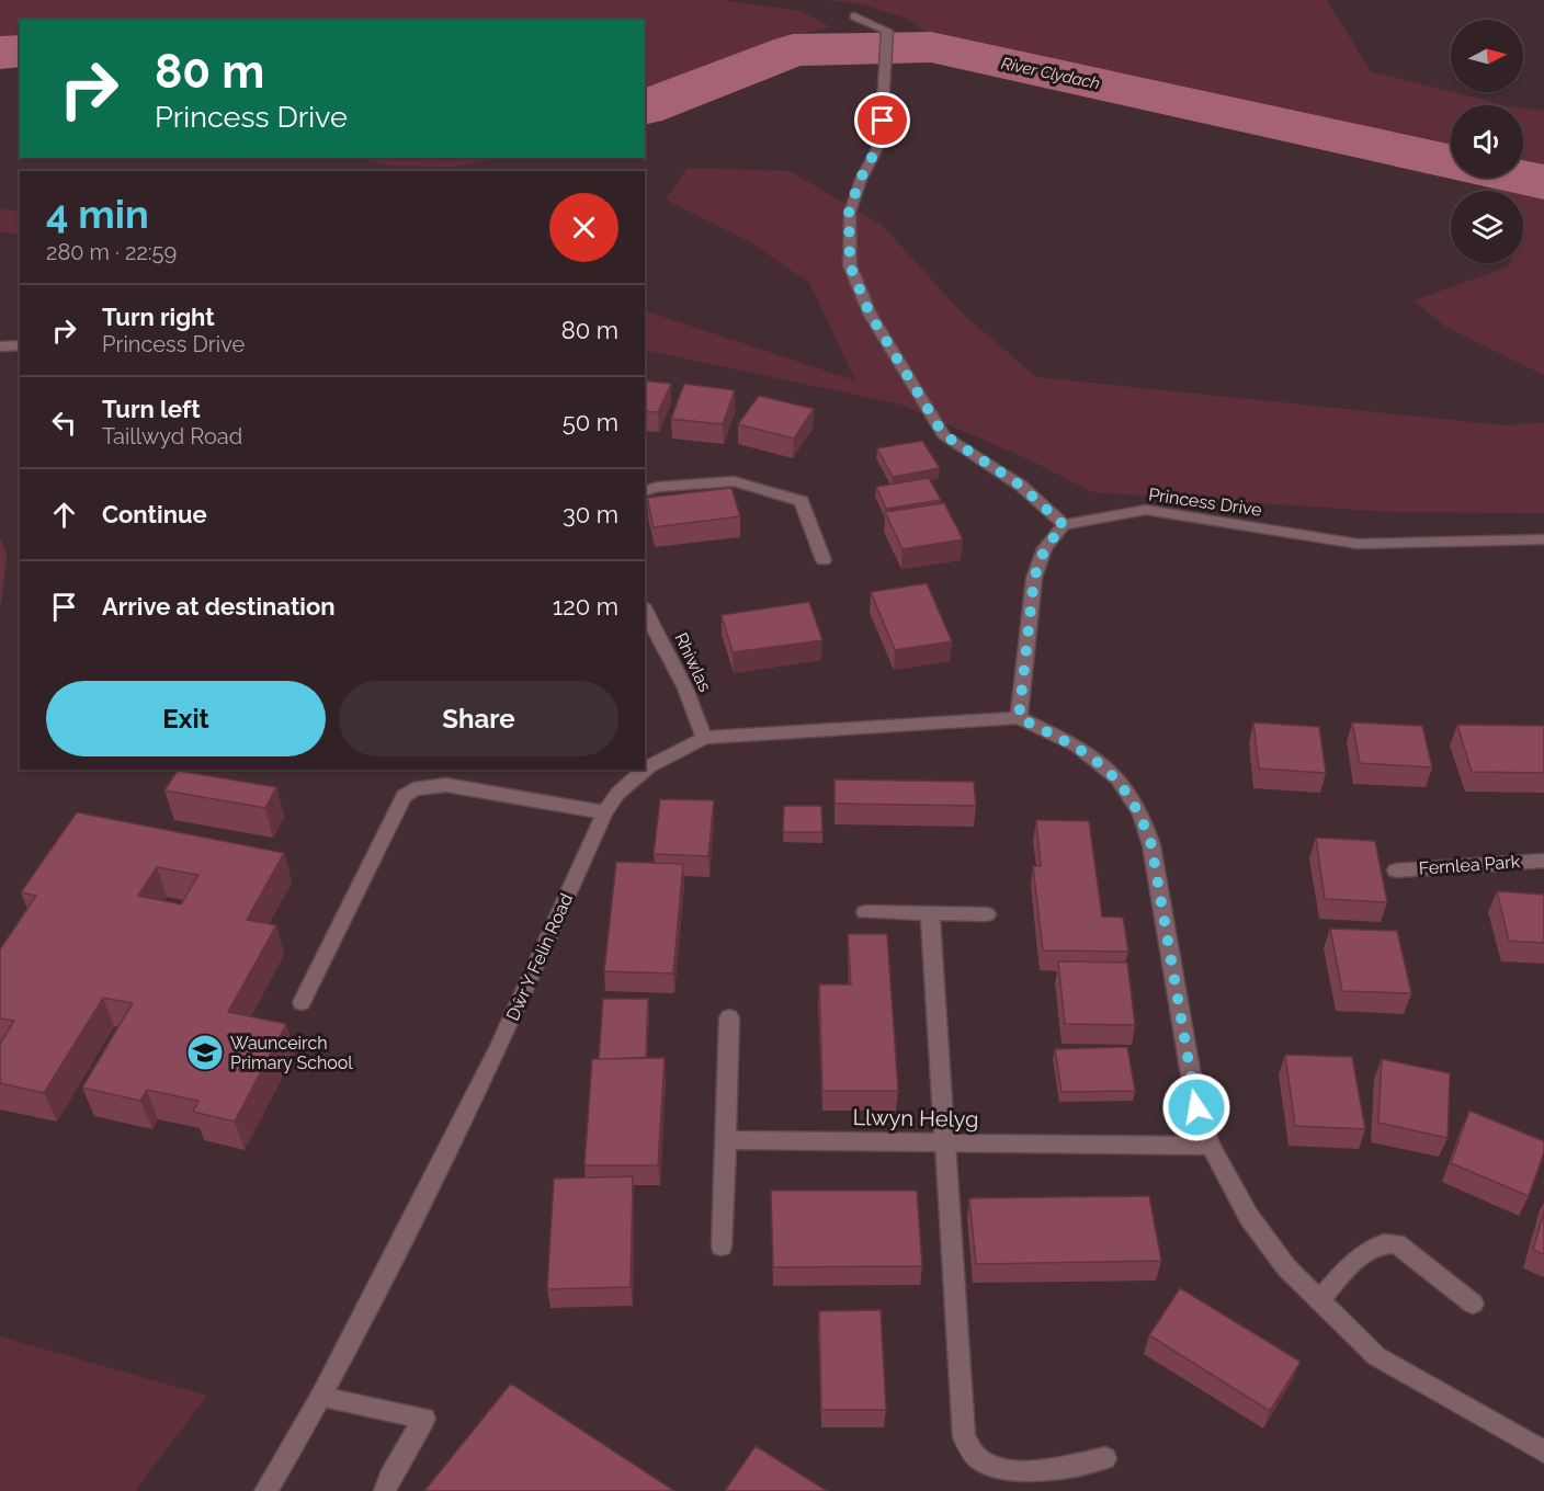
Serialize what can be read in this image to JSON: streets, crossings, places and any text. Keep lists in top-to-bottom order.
{
  "streets": {
    "street": [
      "Princess Drive",
      "Rhiwlas",
      "Fernlea Park",
      "Dŵr Y Felin Road",
      "Llwyn Helyg"
    ]
  },
  "crossings": [
    ["Rhiwlas", "Dŵr Y Felin Road"]
  ],
  "water": ["River Clydach"],
  "places": {
    "school or university": ["Waunceirch Primary School"]
  },
  "north": "right",
  "page": {
    "turn": ["80 m", "Princess Drive"],
    "heading": ["4 min", "280 m · 22:59"],
    "list": [
      {
        "name": "Turn right",
        "note": "Princess Drive",
        "value": "80 m"
      },
      {
        "name": "Turn left",
        "note": "Taillwyd Road",
        "value": "50 m"
      },
      {
        "name": "Continue",
        "value": "30 m"
      },
      {
        "name": "Arrive at destination",
        "value": "120 m"
      }
    ],
    "buttons": ["Exit", "Share"]
  }
}
